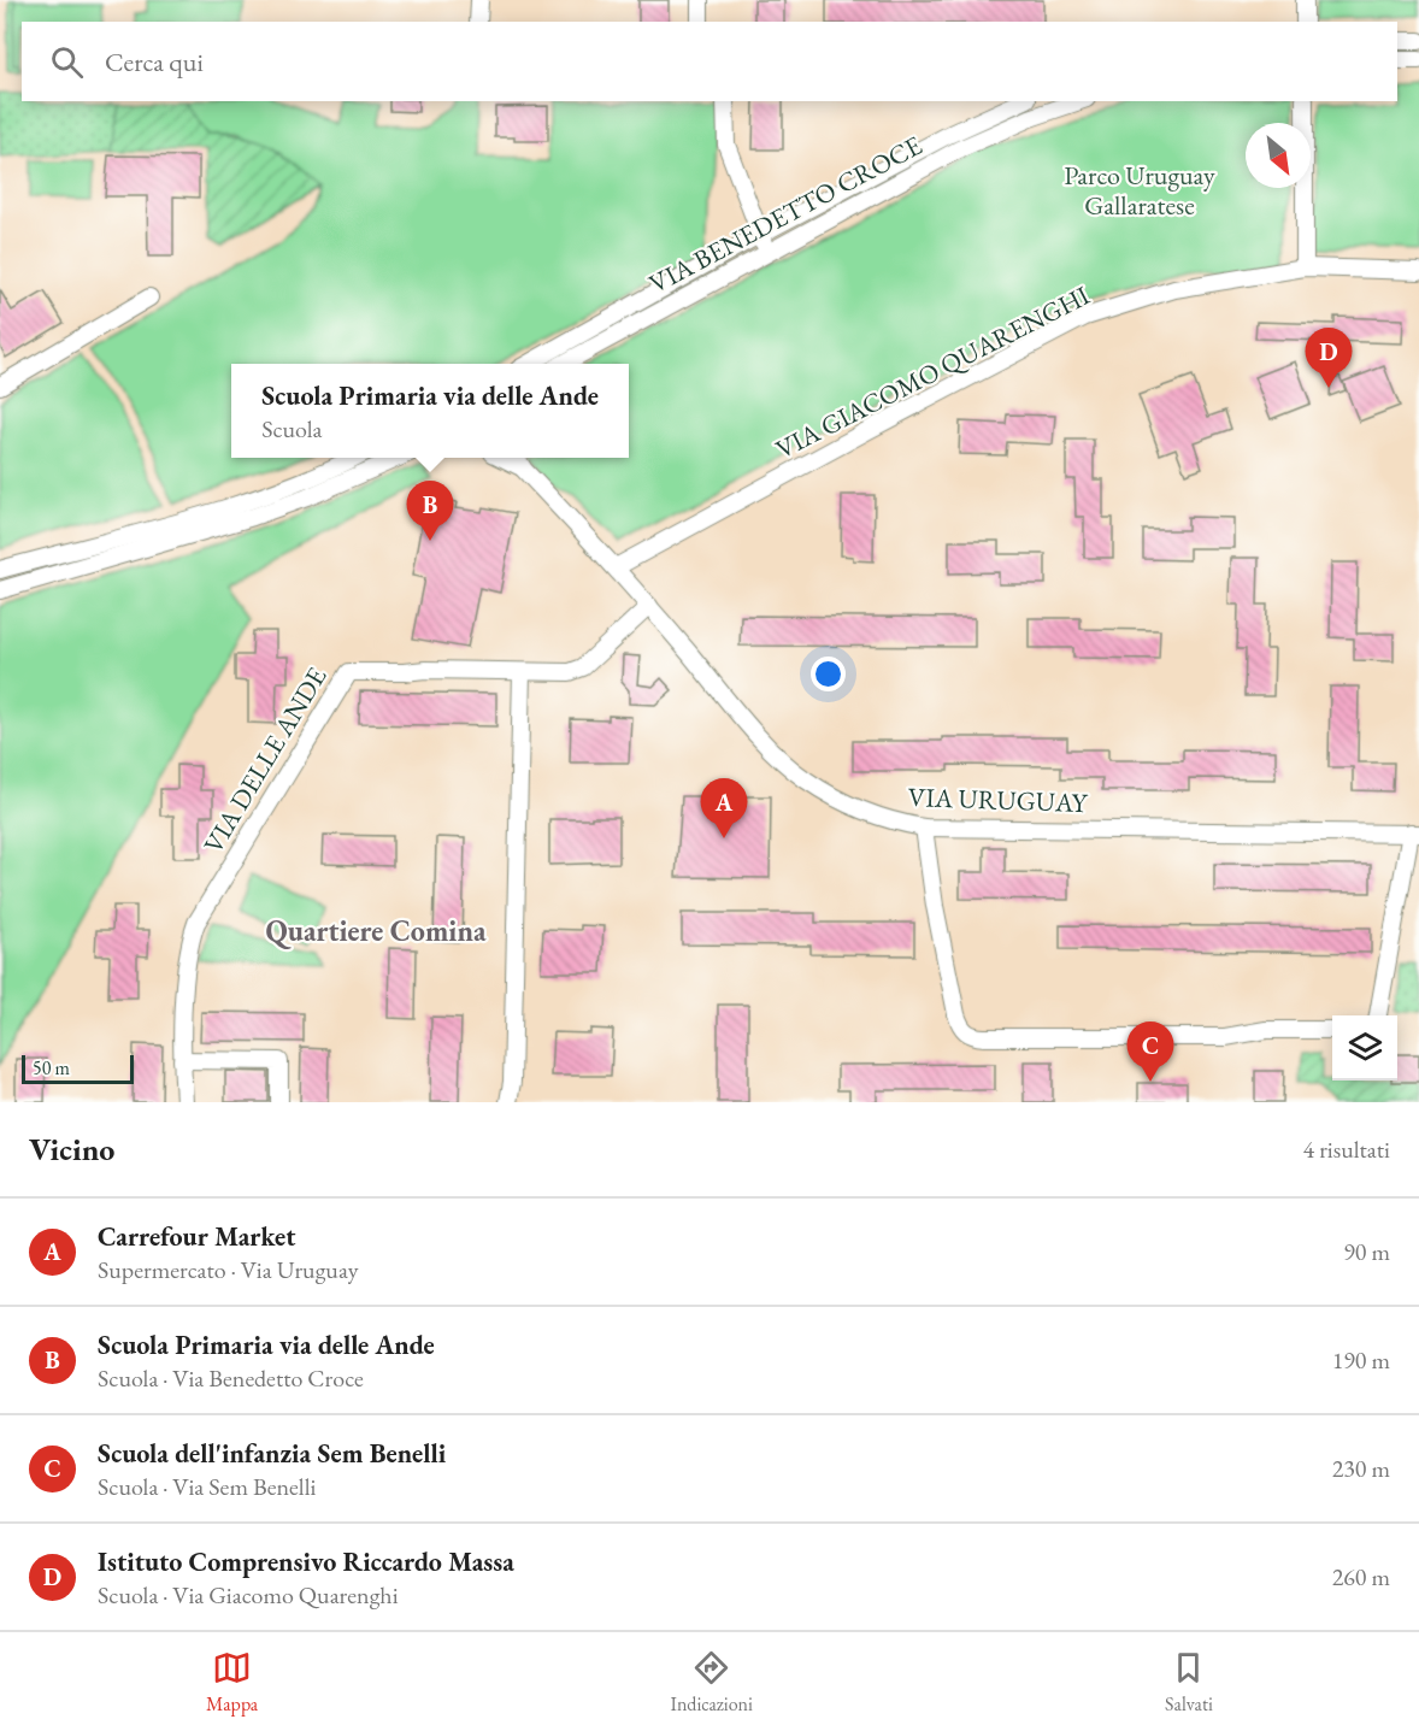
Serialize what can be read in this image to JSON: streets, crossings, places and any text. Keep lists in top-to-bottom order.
{
  "streets": {
    "street": [
      "VIA BENEDETTO CROCE",
      "VIA GIACOMO QUARENGHI",
      "VIA DELLE ANDE",
      "VIA URUGUAY"
    ]
  },
  "crossings": [
    ["VIA GIACOMO QUARENGHI", "VIA URUGUAY"],
    ["VIA DELLE ANDE", "VIA URUGUAY"]
  ],
  "districts": ["Quartiere Comina"],
  "parks": ["Parco Uruguay Gallaratese"],
  "scale_bar": "50 m",
  "north": "bottom right",
  "page": {
    "search": "Cerca qui",
    "pins": [
      "D",
      "B",
      "A",
      "C"
    ],
    "popup": ["Scuola Primaria via delle Ande", "Scuola"],
    "scale": "50 m",
    "heading": ["Vicino", "4 risultati"],
    "list": [
      {
        "mark": "A",
        "name": "Carrefour Market",
        "note": "Supermercato · Via Uruguay",
        "value": "90 m"
      },
      {
        "mark": "B",
        "name": "Scuola Primaria via delle Ande",
        "note": "Scuola · Via Benedetto Croce",
        "value": "190 m"
      },
      {
        "mark": "C",
        "name": "Scuola dell'infanzia Sem Benelli",
        "note": "Scuola · Via Sem Benelli",
        "value": "230 m"
      },
      {
        "mark": "D",
        "name": "Istituto Comprensivo Riccardo Massa",
        "note": "Scuola · Via Giacomo Quarenghi",
        "value": "260 m"
      }
    ],
    "nav": ["Mappa", "Indicazioni", "Salvati"]
  }
}
